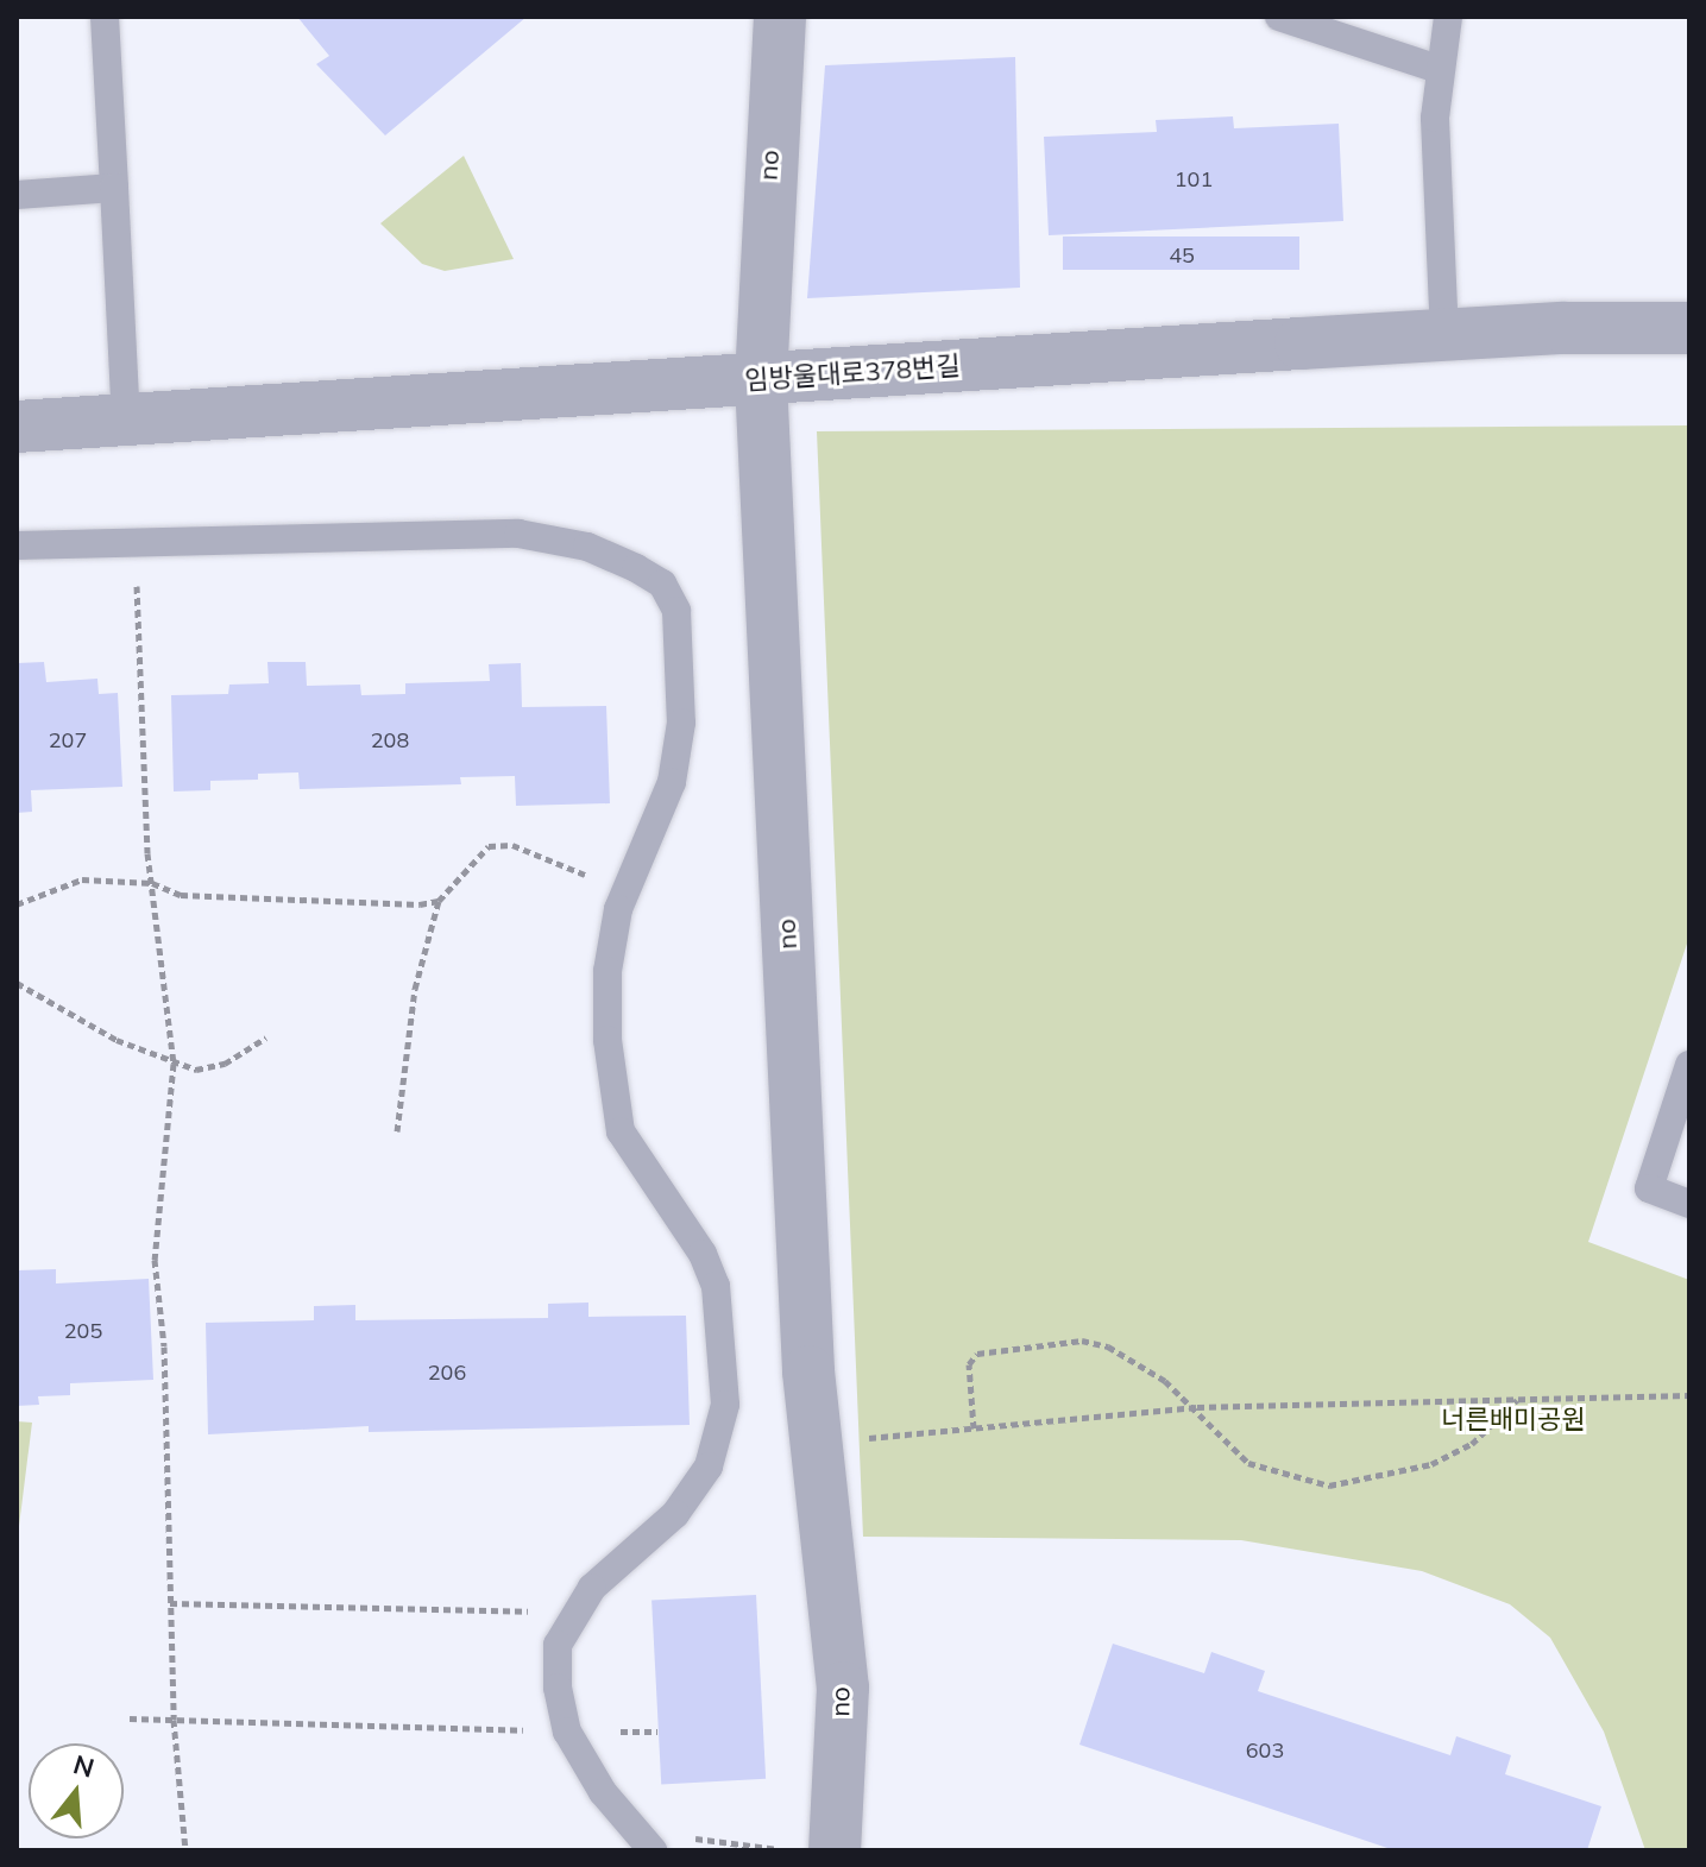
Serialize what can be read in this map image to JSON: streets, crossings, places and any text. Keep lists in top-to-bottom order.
{
  "streets": {
    "street": ["no", "임방울대로378번길"]
  },
  "crossings": [
    ["no", "임방울대로378번길"]
  ],
  "parks": ["너른배미공원"],
  "house_numbers": [
    "101",
    "45",
    "207",
    "208",
    "205",
    "206",
    "603"
  ],
  "north": "top"
}
